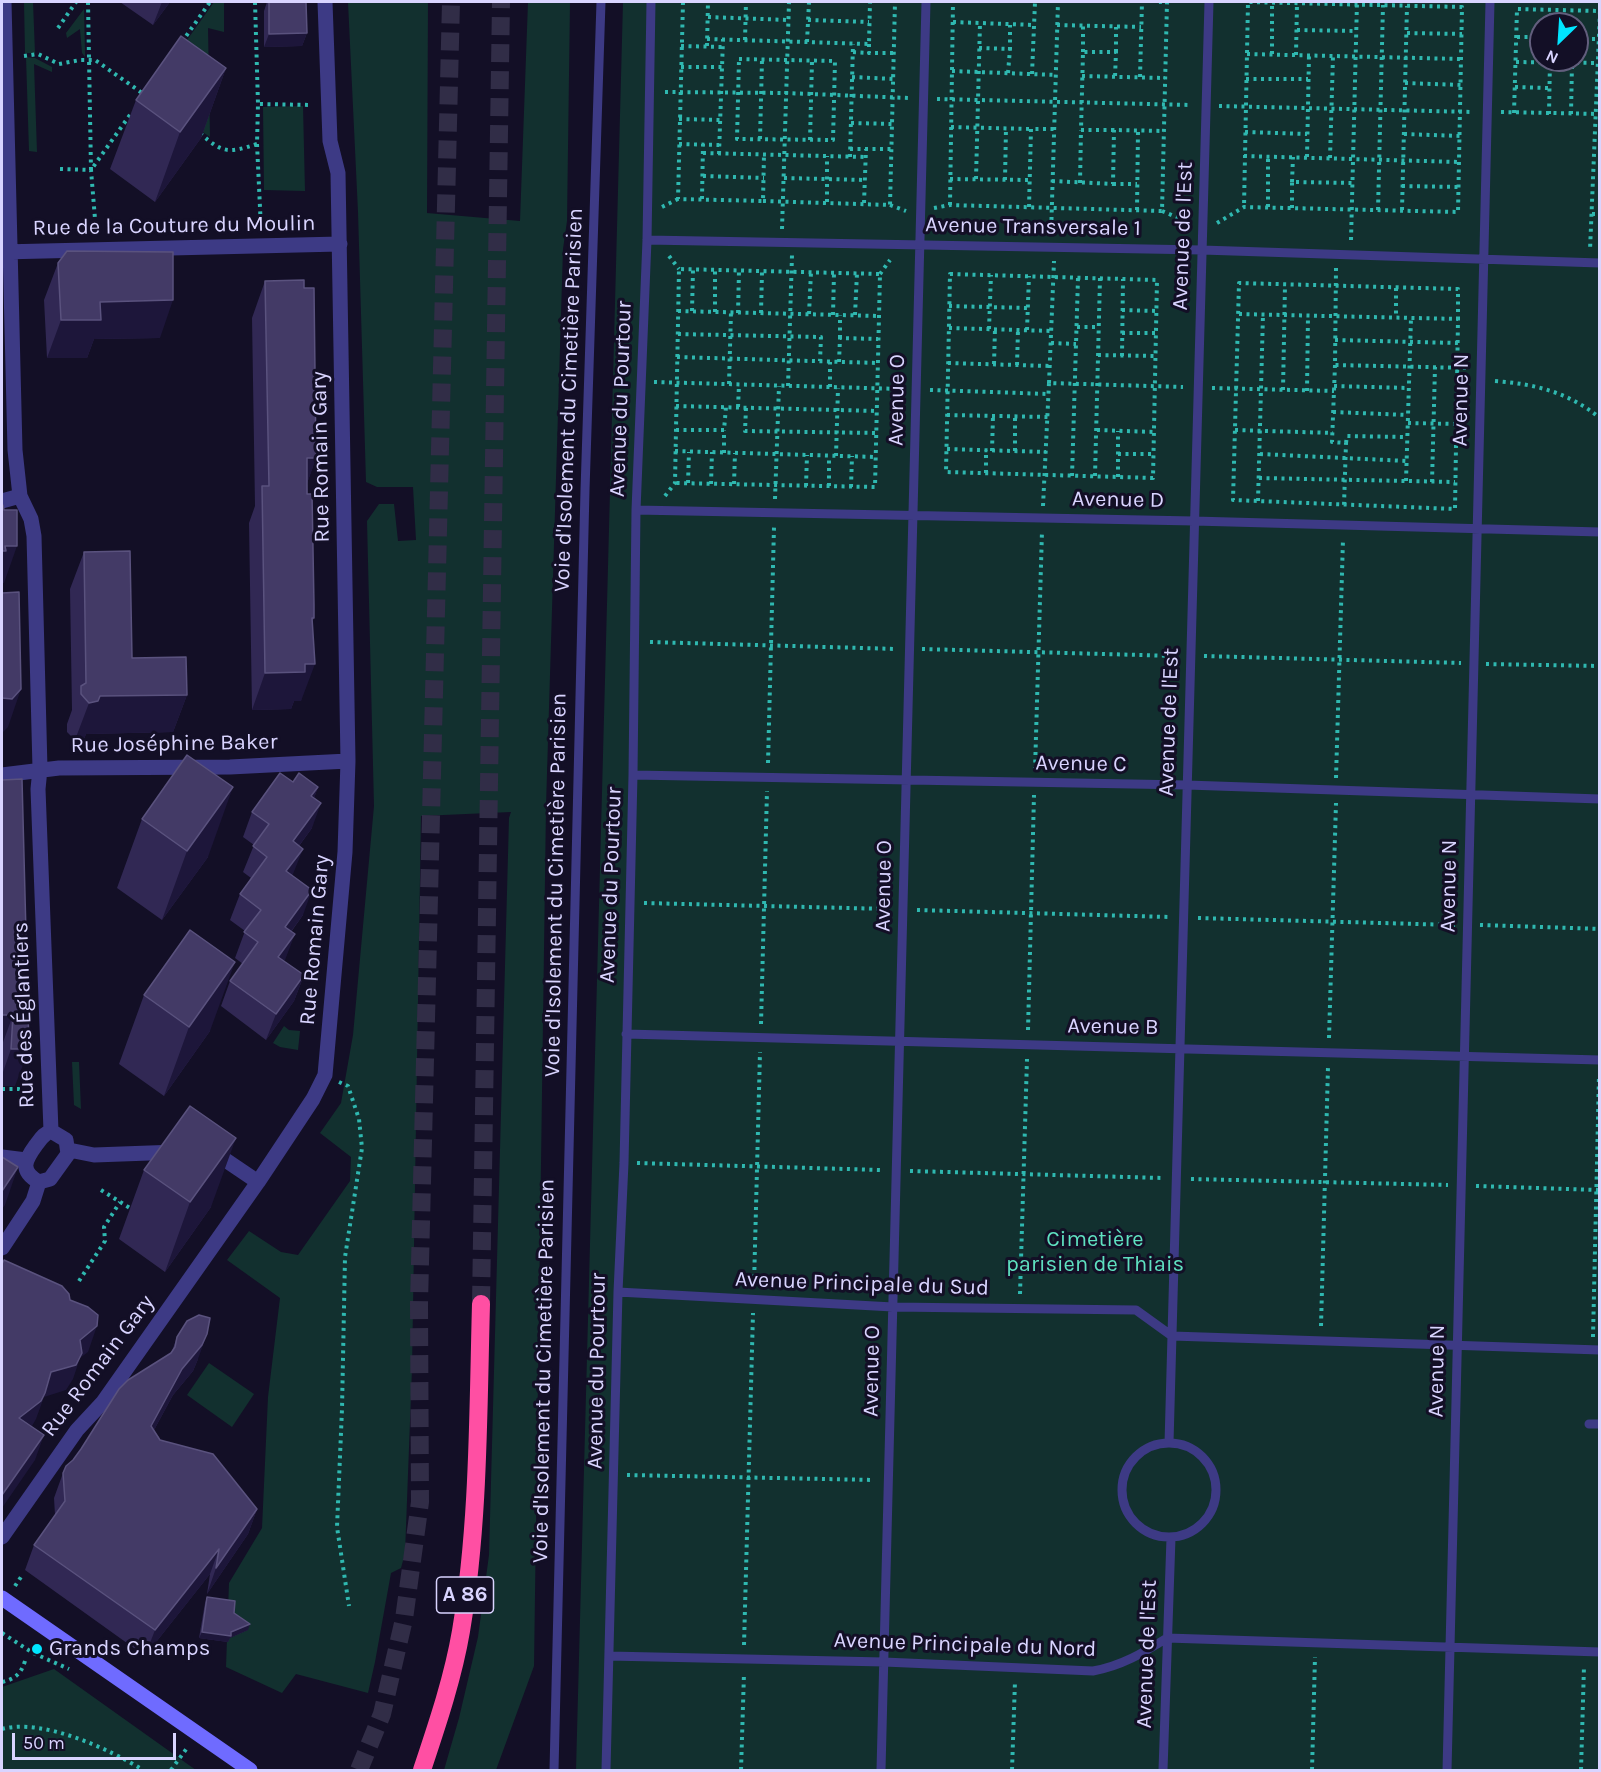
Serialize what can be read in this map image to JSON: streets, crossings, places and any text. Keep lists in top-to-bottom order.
{
  "streets": {
    "highway": ["A 86"],
    "street": [
      "Rue de la Couture du Moulin",
      "Rue Romain Gary",
      "Rue Joséphine Baker",
      "Rue des Églantiers"
    ],
    "lane": [
      "Avenue Transversale 1",
      "Avenue de l'Est",
      "Avenue du Pourtour",
      "Voie d'Isolement du Cimetière Parisien",
      "Avenue O",
      "Avenue N",
      "Avenue D",
      "Avenue C",
      "Avenue B",
      "Avenue Principale du Sud",
      "Avenue Principale du Nord"
    ]
  },
  "crossings": [
    ["Rue de la Couture du Moulin", "Rue Romain Gary"],
    ["Rue de la Couture du Moulin", "Rue des Églantiers"],
    ["Avenue Transversale 1", "Avenue de l'Est"],
    ["Avenue Transversale 1", "Avenue du Pourtour"],
    ["Avenue Transversale 1", "Avenue O"],
    ["Avenue Transversale 1", "Avenue N"],
    ["Avenue de l'Est", "Avenue D"],
    ["Avenue de l'Est", "Avenue C"],
    ["Avenue de l'Est", "Avenue B"],
    ["Avenue de l'Est", "Avenue Principale du Sud"],
    ["Avenue de l'Est", "Avenue Principale du Nord"],
    ["Avenue du Pourtour", "Avenue D"],
    ["Avenue du Pourtour", "Avenue C"],
    ["Avenue du Pourtour", "Avenue B"],
    ["Avenue du Pourtour", "Avenue Principale du Sud"],
    ["Avenue du Pourtour", "Avenue Principale du Nord"],
    ["Avenue O", "Avenue D"],
    ["Avenue O", "Avenue C"],
    ["Avenue O", "Avenue B"],
    ["Avenue O", "Avenue Principale du Sud"],
    ["Avenue O", "Avenue Principale du Nord"],
    ["Avenue N", "Avenue D"],
    ["Avenue N", "Avenue C"],
    ["Avenue N", "Avenue B"],
    ["Rue Romain Gary", "Rue Joséphine Baker"],
    ["Rue Joséphine Baker", "Rue des Églantiers"]
  ],
  "parks": ["Cimetière parisien de Thiais"],
  "places": ["Grands Champs"],
  "scale_bar": "50 m",
  "north": "bottom left"
}
